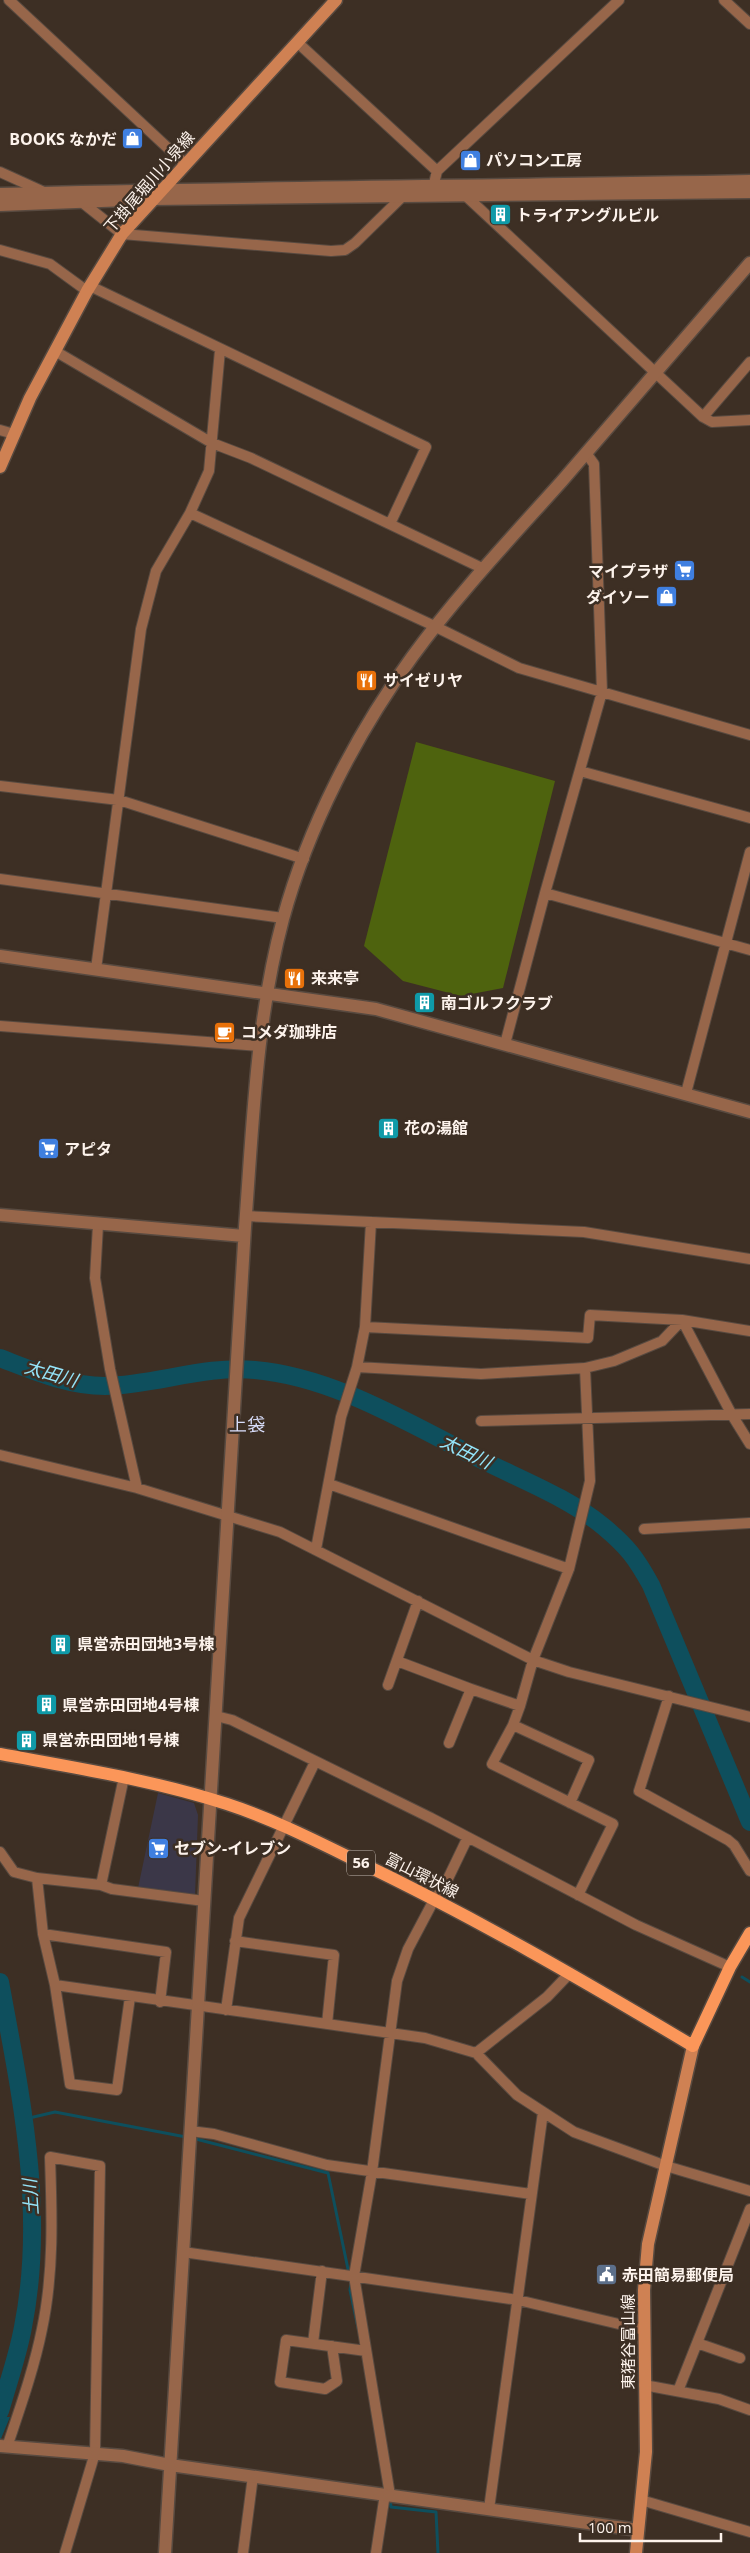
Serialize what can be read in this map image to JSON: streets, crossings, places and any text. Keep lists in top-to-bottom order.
{
  "streets": {
    "main road": [
      "下掛尾堀川小泉線",
      "56",
      "富山環状線",
      "東猪谷富山線"
    ]
  },
  "crossings": [
    ["富山環状線", "東猪谷富山線"]
  ],
  "districts": ["上袋"],
  "water": ["太田川", "土川"],
  "places": {
    "shop": ["BOOKS なかだ", "パソコン工房", "ダイソー"],
    "building": [
      "トライアングルビル",
      "南ゴルフクラブ",
      "花の湯館",
      "県営赤田団地3号棟",
      "県営赤田団地4号棟",
      "県営赤田団地1号棟"
    ],
    "supermarket": ["マイプラザ", "アピタ", "セブン-イレブン"],
    "restaurant": ["サイゼリヤ", "来来亭"],
    "cafe": ["コメダ珈琲店"],
    "public building": ["赤田簡易郵便局"]
  },
  "scale_bar": "100 m"
}
